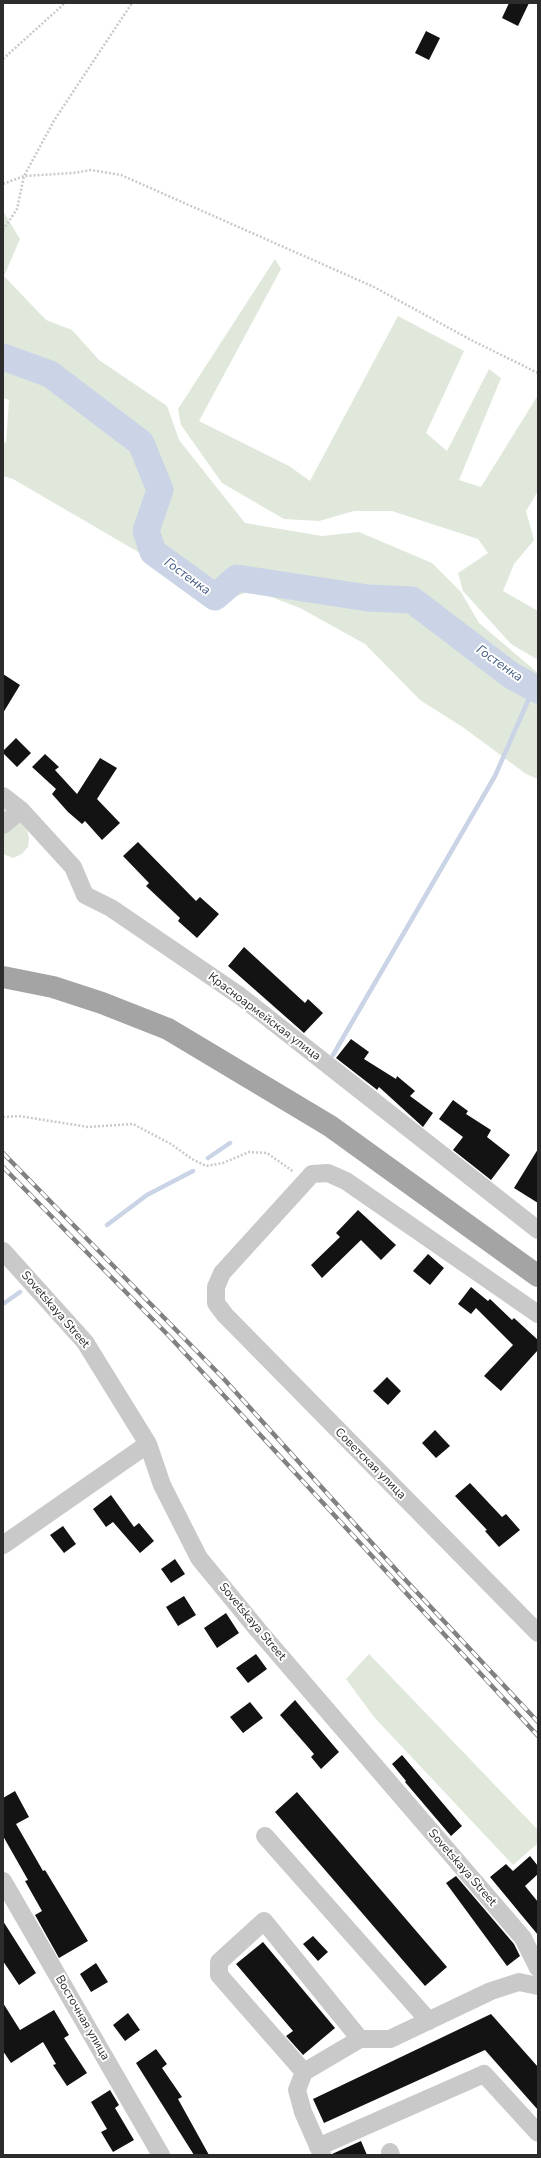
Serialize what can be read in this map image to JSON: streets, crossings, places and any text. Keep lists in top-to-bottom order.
{
  "streets": {
    "street": [
      "Красноармейская улица",
      "Sovetskaya Street",
      "Советская улица",
      "Восточная улица"
    ]
  },
  "water": ["Гостенка"]
}
